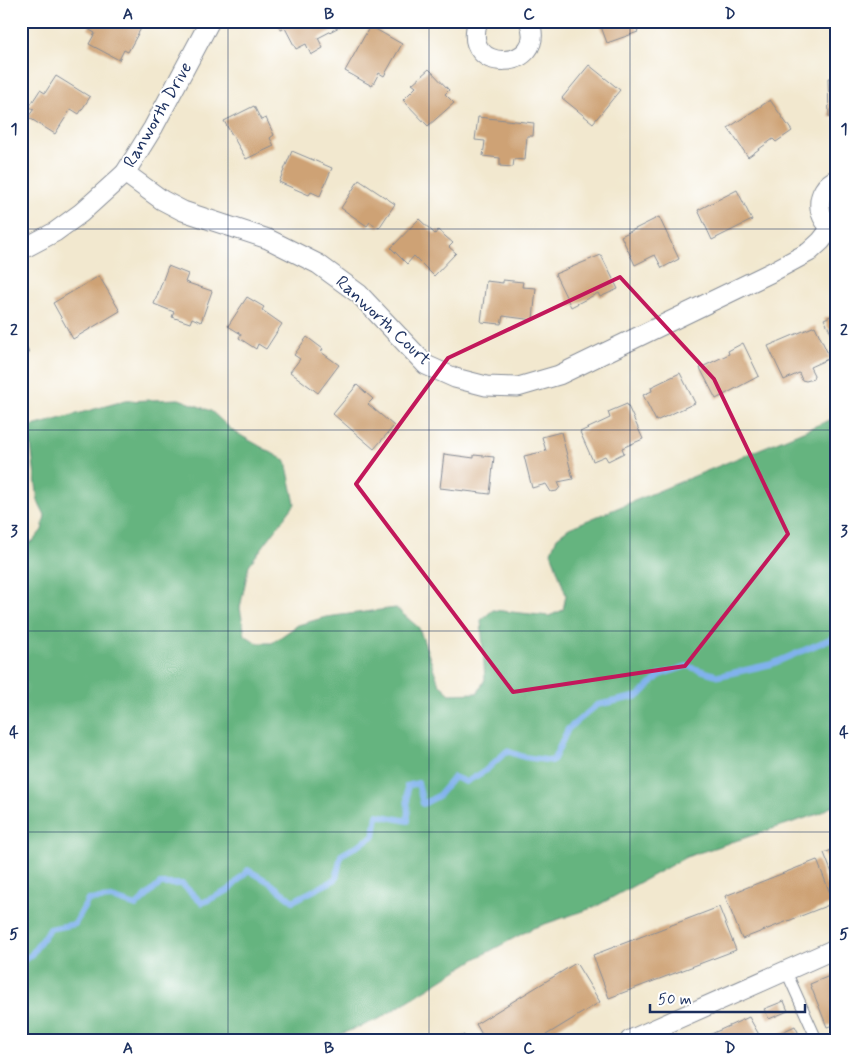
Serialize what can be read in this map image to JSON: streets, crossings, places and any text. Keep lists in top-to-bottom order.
{
  "streets": {
    "street": ["Ranworth Drive", "Ranworth Court"]
  },
  "crossings": [
    ["Ranworth Drive", "Ranworth Court"]
  ],
  "scale_bar": "50 m",
  "grid": {
    "columns": [
      "A",
      "B",
      "C",
      "D"
    ],
    "rows": [
      "1",
      "2",
      "3",
      "4",
      "5"
    ]
  }
}
